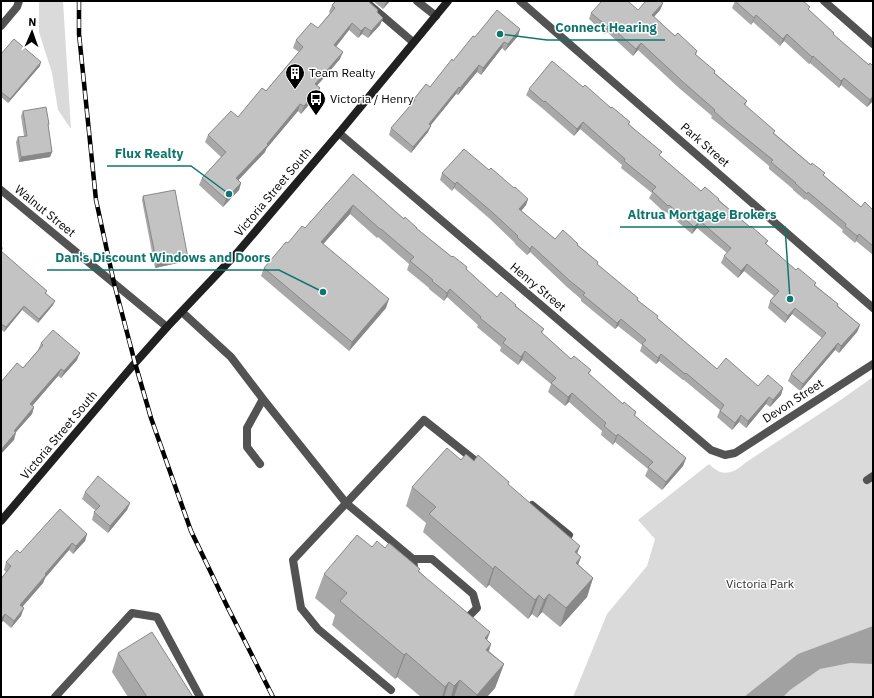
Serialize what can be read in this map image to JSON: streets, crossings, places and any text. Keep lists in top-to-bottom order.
{
  "streets": {
    "main road": ["Victoria Street South"],
    "street": [
      "Park Street",
      "Walnut Street",
      "Henry Street",
      "Devon Street"
    ]
  },
  "crossings": [
    ["Victoria Street South", "Walnut Street"],
    ["Victoria Street South", "Henry Street"],
    ["Henry Street", "Devon Street"]
  ],
  "parks": ["Victoria Park"],
  "places": {
    "other": [
      "Connect Hearing",
      "Flux Realty",
      "Dan's Discount Windows and Doors",
      "Altrua Mortgage Brokers"
    ],
    "building": ["Team Realty"],
    "bus stop": ["Victoria / Henry"]
  },
  "north": "top"
}
